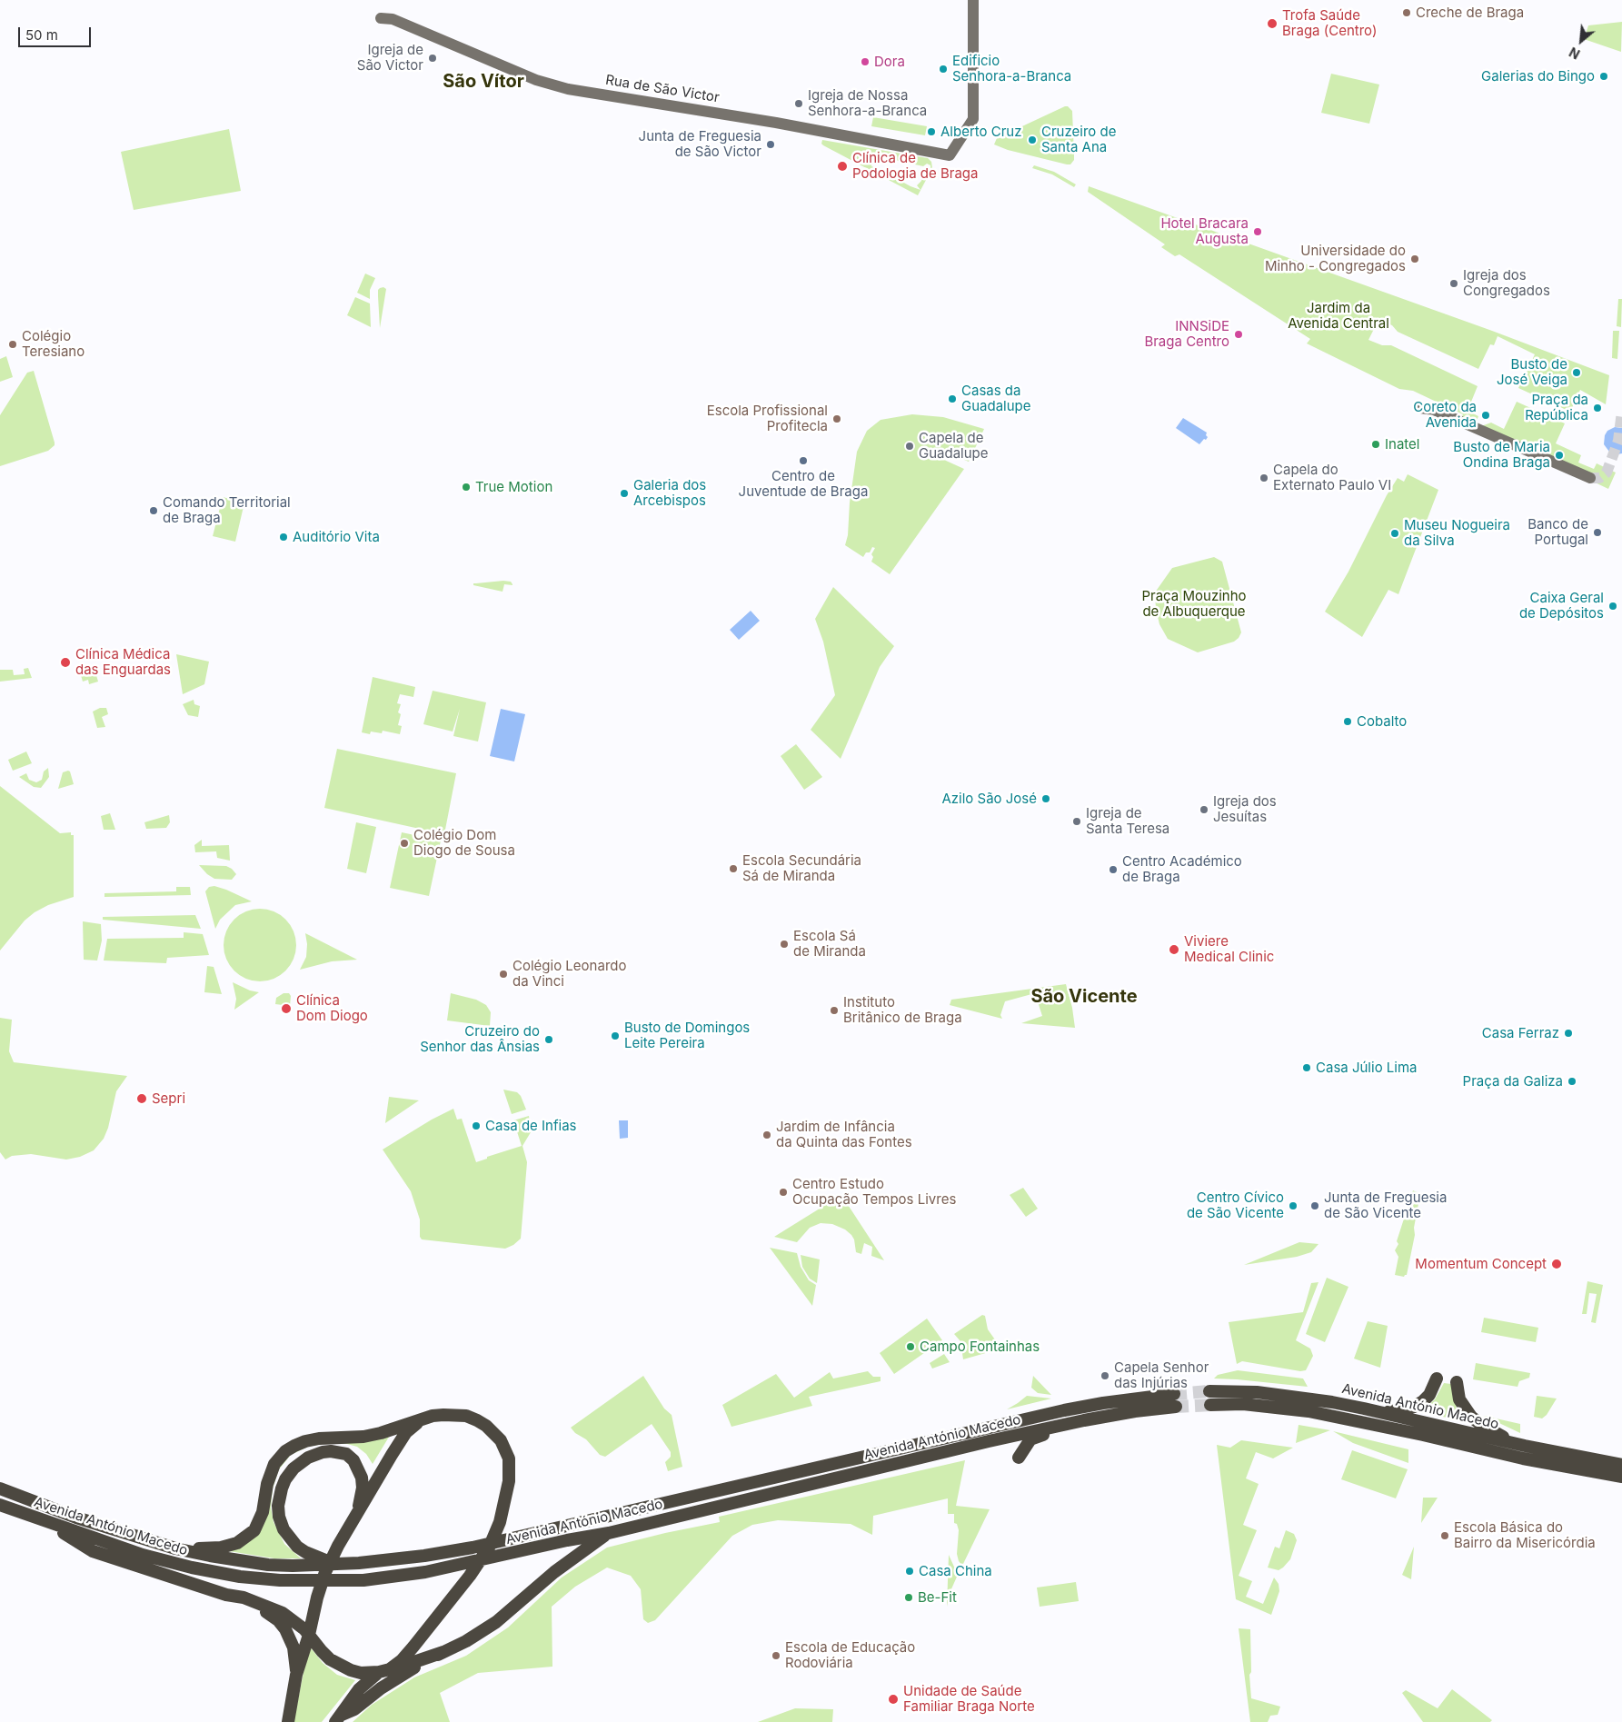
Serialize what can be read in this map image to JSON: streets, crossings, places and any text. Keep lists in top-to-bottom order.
{
  "streets": {
    "highway": ["Avenida António Macedo"],
    "main road": ["Rua de São Victor"]
  },
  "districts": ["São Vítor", "São Vicente"],
  "parks": ["Jardim da Avenida Central", "Praça Mouzinho de Albuquerque"],
  "places": [
    "Creche de Braga",
    "Trofa Saúde Braga (Centro)",
    "Igreja de São Victor",
    "Dora",
    "Edificio Senhora-a-Branca",
    "Galerias do Bingo",
    "Igreja de Nossa Senhora-a-Branca",
    "Alberto Cruz",
    "Cruzeiro de Santa Ana",
    "Junta de Freguesia de São Victor",
    "Clínica de Podologia de Braga",
    "Hotel Bracara Augusta",
    "Universidade do Minho - Congregados",
    "Igreja dos Congregados",
    "INNSiDE Braga Centro",
    "Colégio Teresiano",
    "Busto de José Veiga",
    "Casas da Guadalupe",
    "Praça da República",
    "Coreto da Avenida",
    "Escola Profissional Profitecla",
    "Inatel",
    "Capela de Guadalupe",
    "Busto de Maria Ondina Braga",
    "Centro de Juventude de Braga",
    "Capela do Externato Paulo VI",
    "True Motion",
    "Galeria dos Arcebispos",
    "Comando Territorial de Braga",
    "Banco de Portugal",
    "Museu Nogueira da Silva",
    "Auditório Vita",
    "Caixa Geral de Depósitos",
    "Clínica Médica das Enguardas",
    "Cobalto",
    "Azilo São José",
    "Igreja dos Jesuítas",
    "Igreja de Santa Teresa",
    "Colégio Dom Diogo de Sousa",
    "Escola Secundária Sá de Miranda",
    "Centro Académico de Braga",
    "Escola Sá de Miranda",
    "Viviere Medical Clinic",
    "Colégio Leonardo da Vinci",
    "Clínica Dom Diogo",
    "Instituto Britânico de Braga",
    "Casa Ferraz",
    "Busto de Domingos Leite Pereira",
    "Cruzeiro do Senhor das Ânsias",
    "Casa Júlio Lima",
    "Praça da Galiza",
    "Sepri",
    "Casa de Infias",
    "Jardim de Infância da Quinta das Fontes",
    "Centro Estudo Ocupação Tempos Livres",
    "Centro Cívico de São Vicente",
    "Junta de Freguesia de São Vicente",
    "Momentum Concept",
    "Campo Fontainhas",
    "Capela Senhor das Injúrias",
    "Escola Básica do Bairro da Misericórdia",
    "Casa China",
    "Be-Fit",
    "Escola de Educação Rodoviária",
    "Unidade de Saúde Familiar Braga Norte"
  ],
  "scale_bar": "50 m",
  "north": "bottom left"
}
